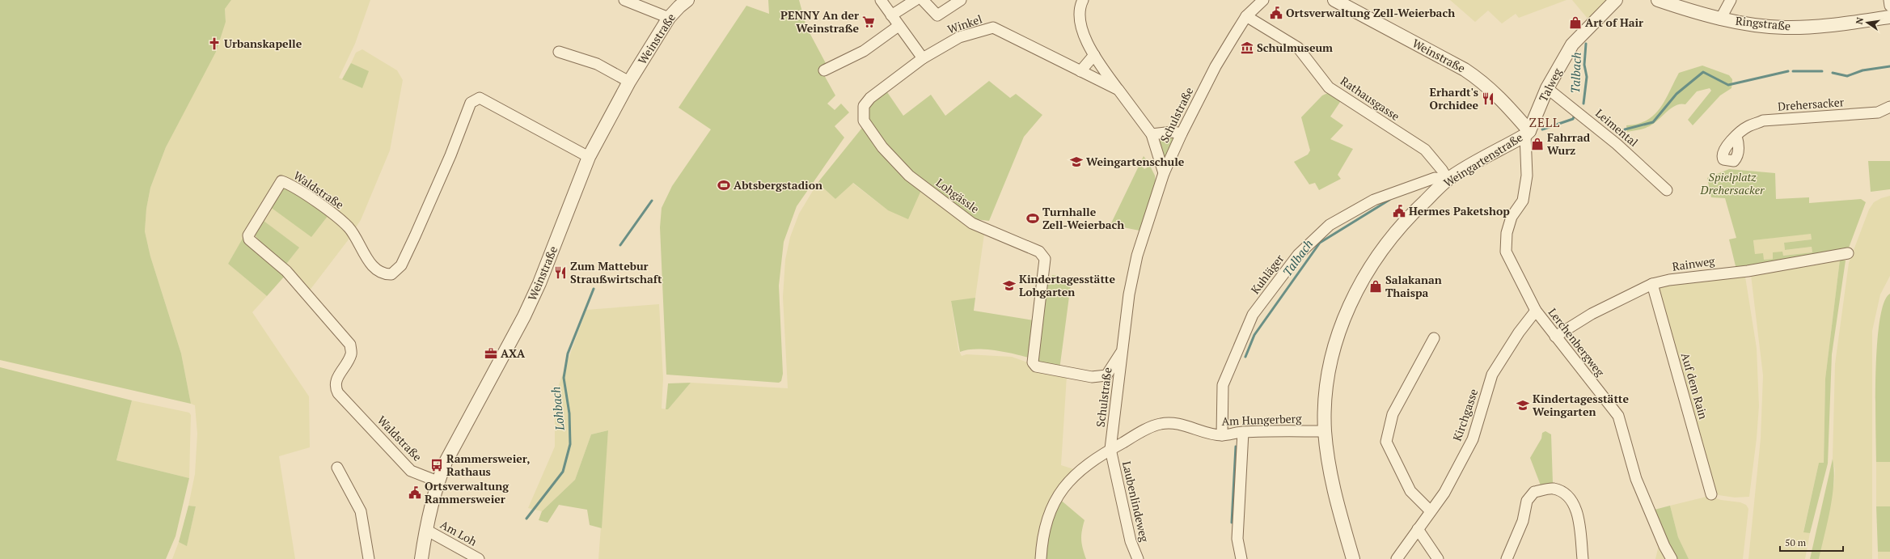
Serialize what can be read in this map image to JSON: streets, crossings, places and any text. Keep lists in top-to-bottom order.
{
  "streets": {
    "street": [
      "Ringstraße",
      "Winkel",
      "Weinstraße",
      "Talweg",
      "Rathausgasse",
      "Drehersacker",
      "Schulstraße",
      "Leimental",
      "Weingartenstraße",
      "Waldstraße",
      "Lohgässle",
      "Rainweg",
      "Kuhläger",
      "Lerchenbergweg",
      "Auf dem Rain",
      "Kirchgasse",
      "Am Hungerberg",
      "Laubenlindeweg",
      "Am Loh"
    ]
  },
  "crossings": [
    ["Winkel", "Schulstraße"],
    ["Winkel", "Lohgässle"],
    ["Weinstraße", "Talweg"],
    ["Weinstraße", "Weingartenstraße"],
    ["Weinstraße", "Waldstraße"],
    ["Weinstraße", "Lerchenbergweg"],
    ["Weinstraße", "Am Loh"],
    ["Talweg", "Leimental"],
    ["Talweg", "Weingartenstraße"],
    ["Talweg", "Lerchenbergweg"],
    ["Rathausgasse", "Schulstraße"],
    ["Rathausgasse", "Weingartenstraße"],
    ["Rathausgasse", "Kuhläger"],
    ["Schulstraße", "Lohgässle"],
    ["Schulstraße", "Am Hungerberg"],
    ["Schulstraße", "Laubenlindeweg"],
    ["Weingartenstraße", "Kuhläger"],
    ["Weingartenstraße", "Lerchenbergweg"],
    ["Weingartenstraße", "Am Hungerberg"],
    ["Rainweg", "Lerchenbergweg"],
    ["Rainweg", "Auf dem Rain"],
    ["Kuhläger", "Am Hungerberg"],
    ["Lerchenbergweg", "Kirchgasse"],
    ["Am Hungerberg", "Laubenlindeweg"]
  ],
  "districts": ["ZELL"],
  "water": ["Talbach", "Lohbach"],
  "parks": ["Spielplatz Drehersacker"],
  "places": {
    "public building": ["Ortsverwaltung Zell-Weierbach", "Hermes Paketshop", "Ortsverwaltung Rammersweier"],
    "supermarket": ["PENNY An der Weinstraße"],
    "shop": ["Art of Hair", "Fahrrad Wurz", "Salakanan Thaispa"],
    "church": ["Urbanskapelle"],
    "museum": ["Schulmuseum"],
    "restaurant": ["Erhardt's Orchidee", "Zum Mattebur Straußwirtschaft"],
    "school or university": ["Weingartenschule", "Kindertagesstätte Lohgarten", "Kindertagesstätte Weingarten"],
    "sports": ["Abtsbergstadion", "Turnhalle Zell-Weierbach"],
    "office": ["AXA"],
    "bus stop": ["Rammersweier, Rathaus"]
  },
  "scale_bar": "50 m",
  "north": "left"
}
